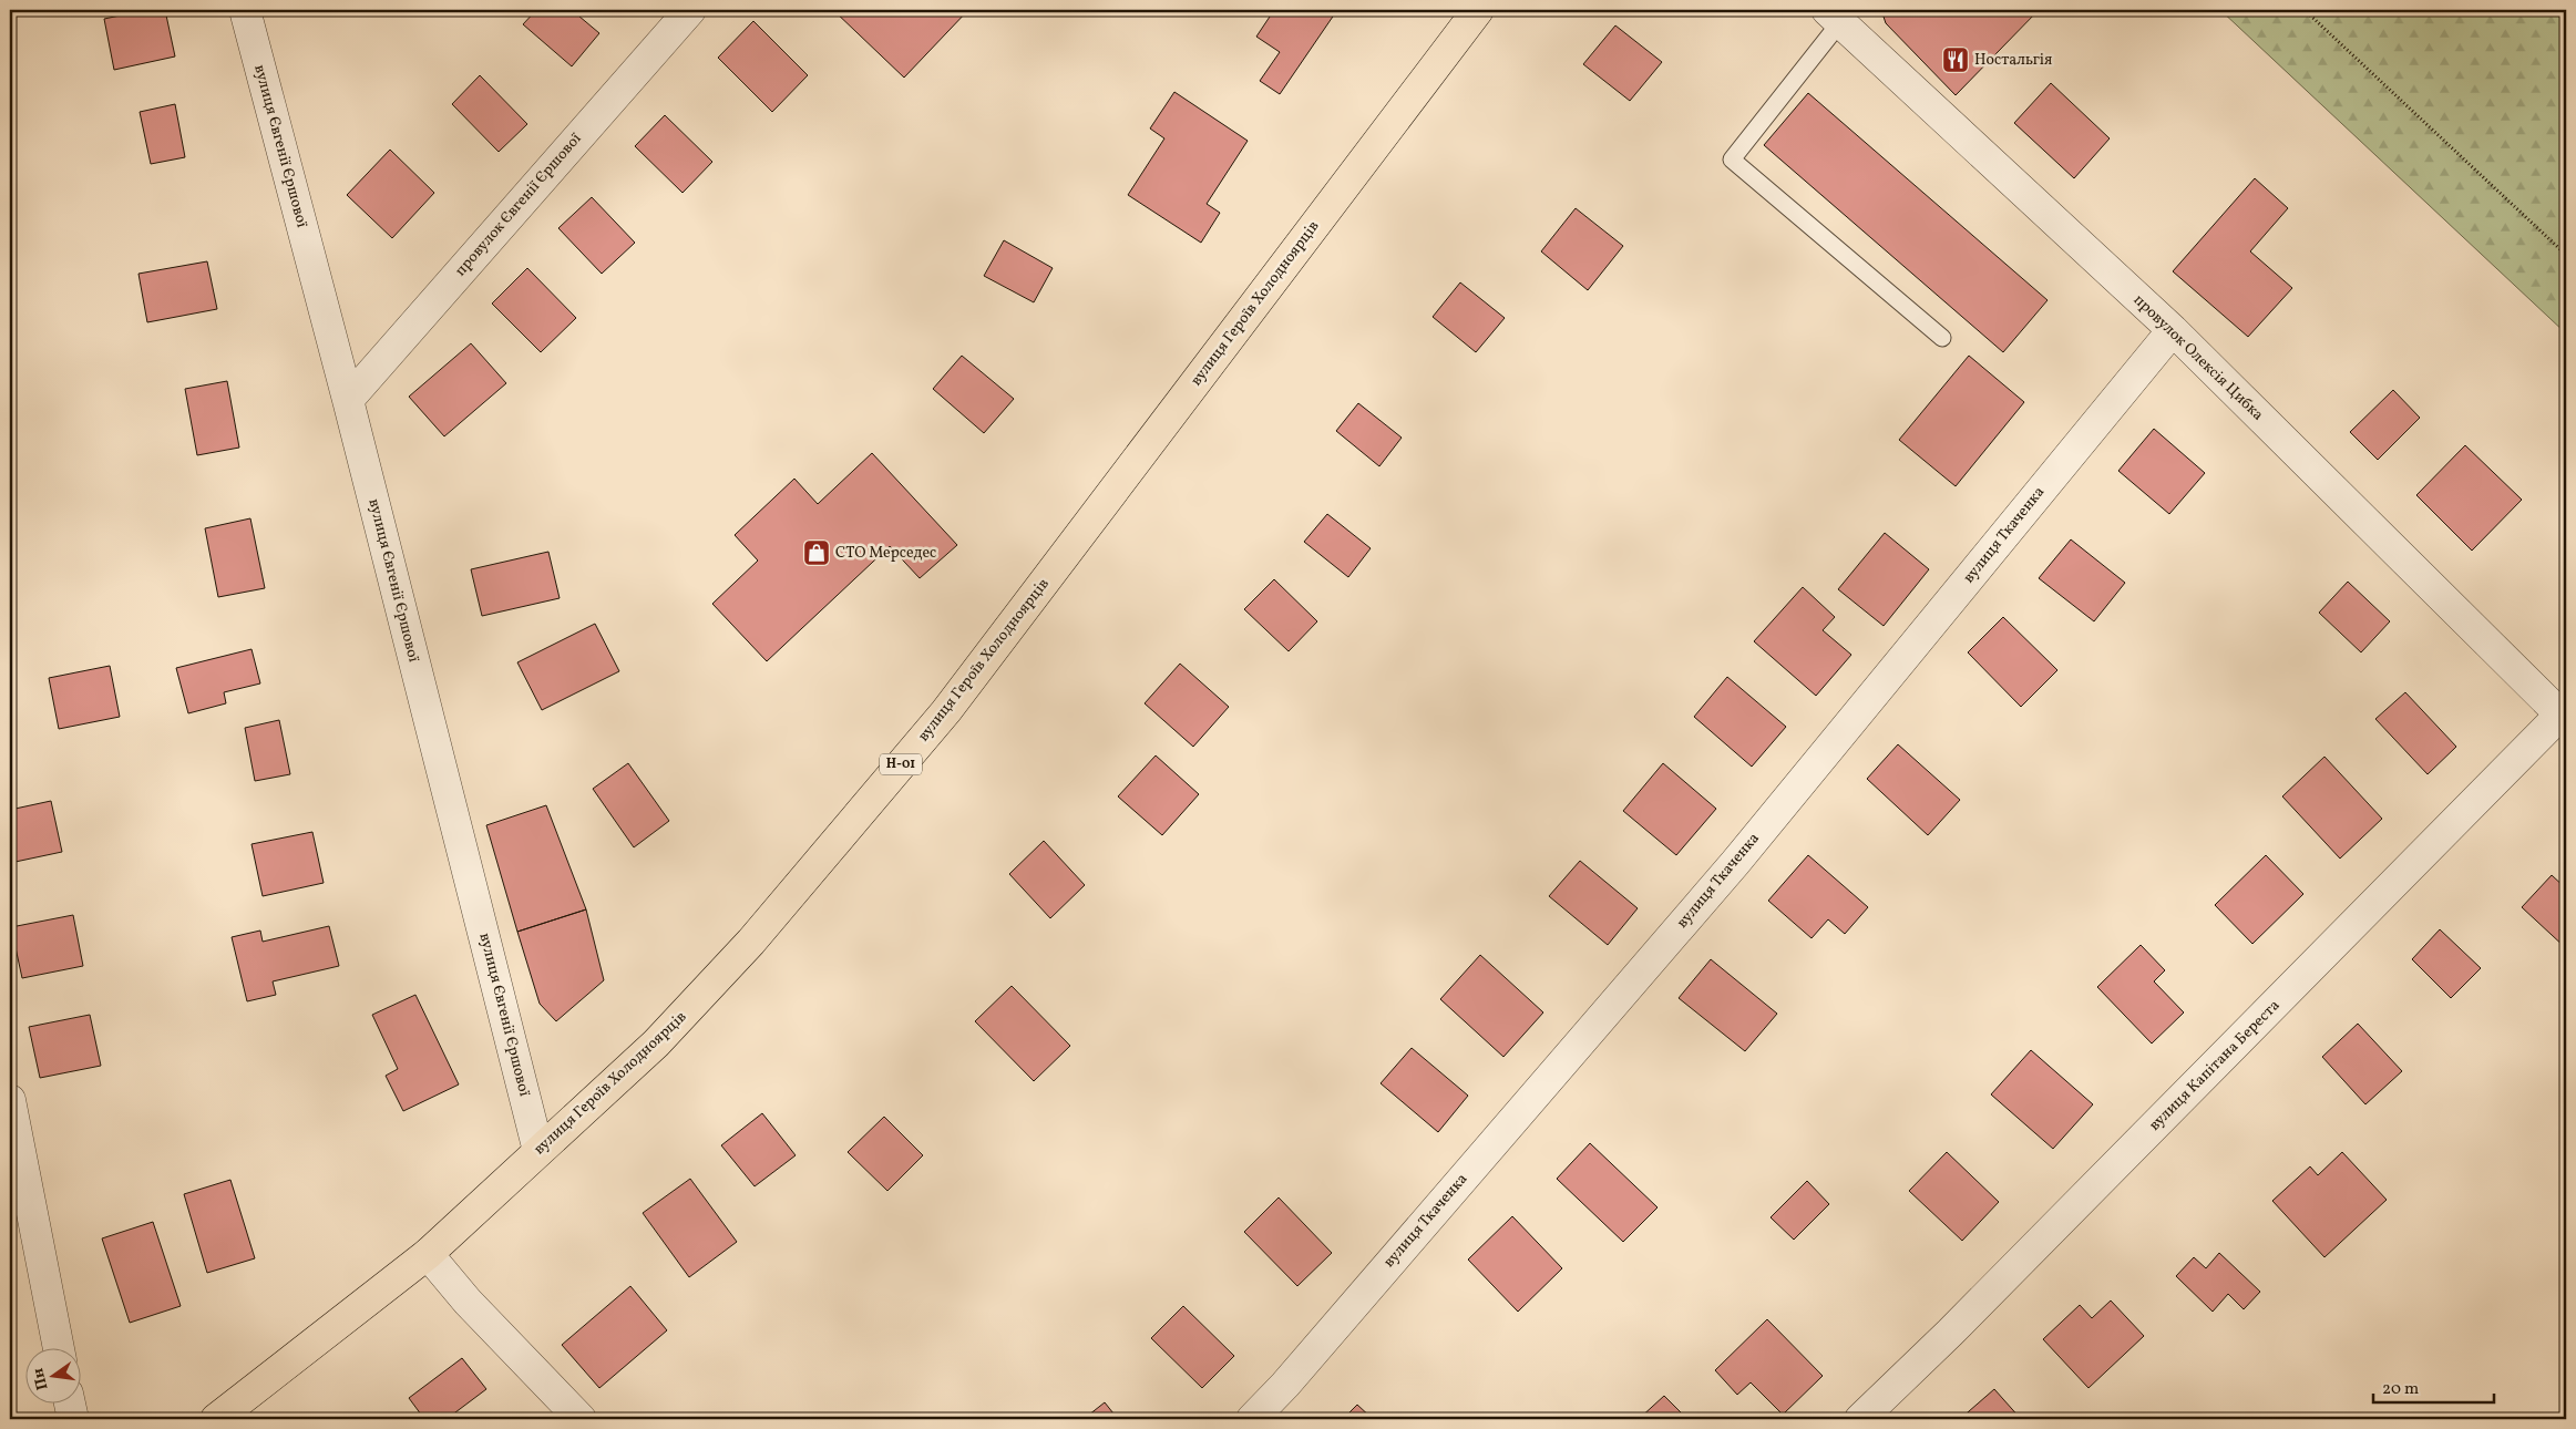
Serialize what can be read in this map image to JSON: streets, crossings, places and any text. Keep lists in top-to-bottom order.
{
  "streets": {
    "main road": ["вулиця Героїв Холодноярців", "Н-01"],
    "street": [
      "вулиця Євгенії Єршової",
      "провулок Євгенії Єршової",
      "провулок Олексія Цибка",
      "вулиця Ткаченка",
      "вулиця Капітана Береста"
    ]
  },
  "crossings": [
    ["вулиця Євгенії Єршової", "провулок Євгенії Єршової"],
    ["вулиця Євгенії Єршової", "вулиця Героїв Холодноярців"],
    ["провулок Олексія Цибка", "вулиця Ткаченка"],
    ["провулок Олексія Цибка", "вулиця Капітана Береста"]
  ],
  "places": {
    "restaurant": ["Ностальгія"],
    "shop": ["СТО Мерседес"]
  },
  "scale_bar": "20 m",
  "north": "left"
}
